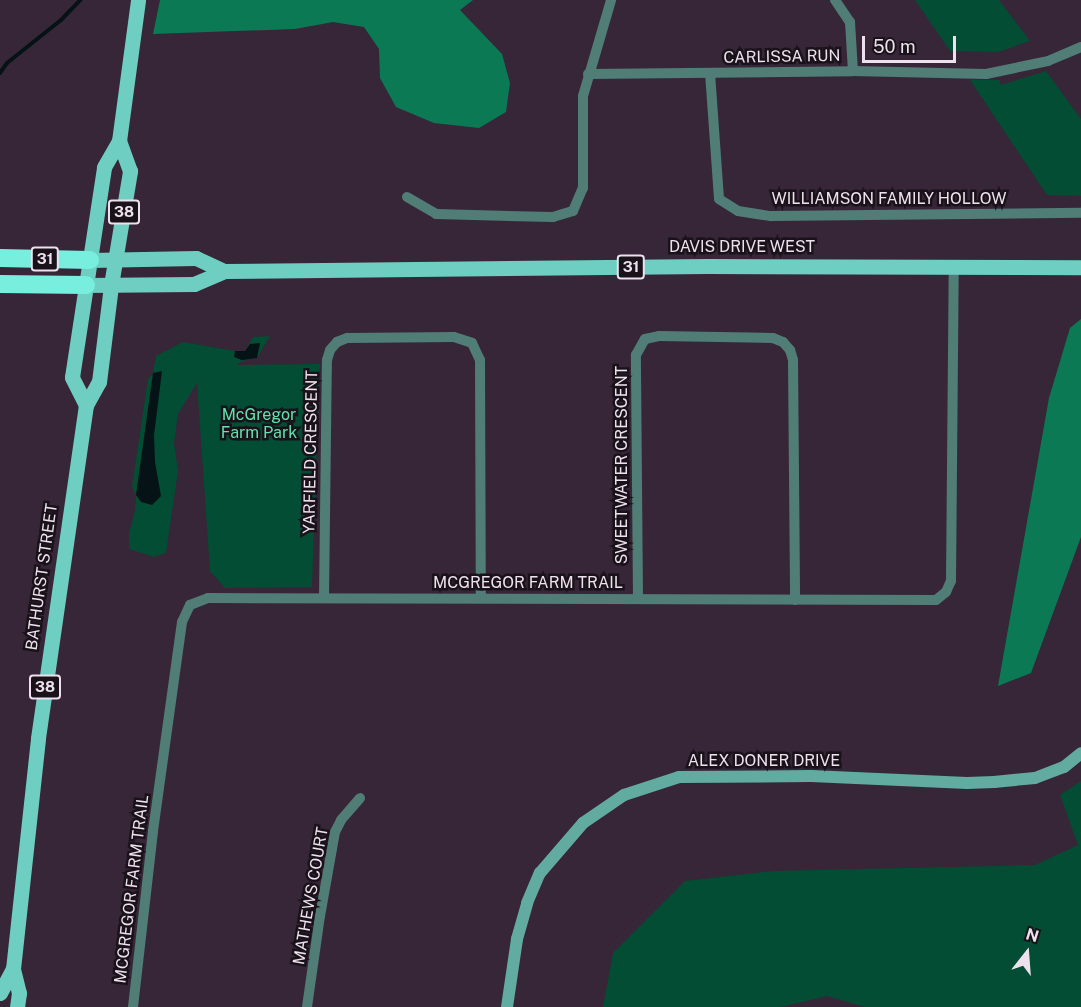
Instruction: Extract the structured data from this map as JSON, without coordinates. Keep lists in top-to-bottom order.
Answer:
{
  "streets": {
    "highway": ["DAVIS DRIVE WEST", "31"],
    "main road": ["38", "BATHURST STREET"],
    "street": [
      "CARLISSA RUN",
      "WILLIAMSON FAMILY HOLLOW",
      "YARFIELD CRESCENT",
      "SWEETWATER CRESCENT",
      "MCGREGOR FARM TRAIL",
      "ALEX DONER DRIVE",
      "MATHEWS COURT"
    ]
  },
  "crossings": [
    ["CARLISSA RUN", "WILLIAMSON FAMILY HOLLOW"],
    ["DAVIS DRIVE WEST", "BATHURST STREET"],
    ["DAVIS DRIVE WEST", "MCGREGOR FARM TRAIL"],
    ["YARFIELD CRESCENT", "MCGREGOR FARM TRAIL"],
    ["SWEETWATER CRESCENT", "MCGREGOR FARM TRAIL"]
  ],
  "parks": ["McGregor Farm Park"],
  "scale_bar": "50 m",
  "north": "top"
}
